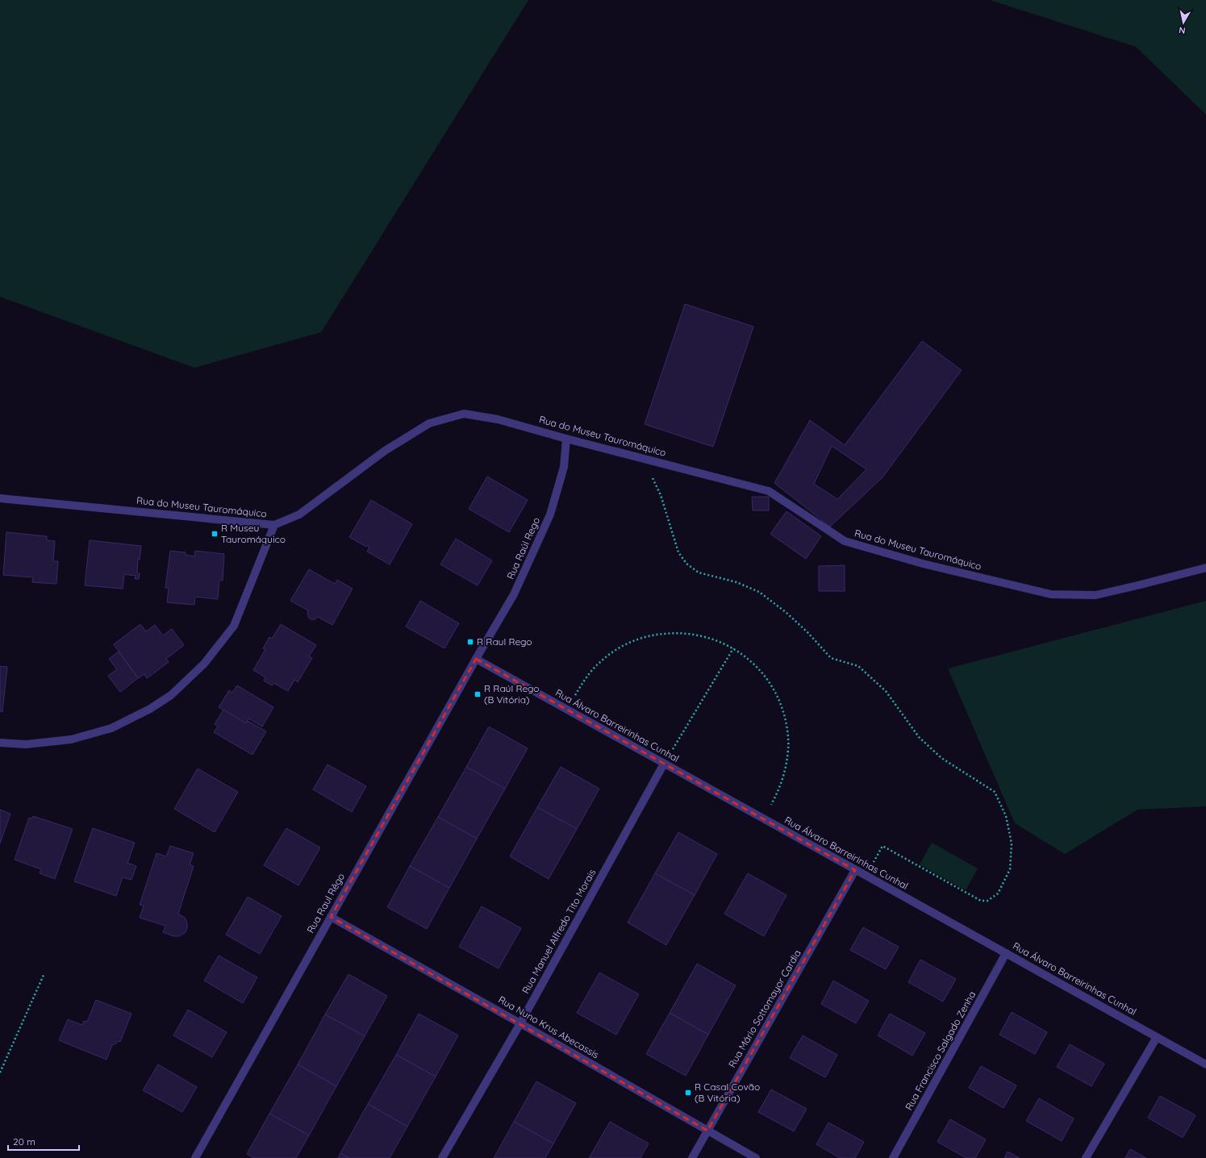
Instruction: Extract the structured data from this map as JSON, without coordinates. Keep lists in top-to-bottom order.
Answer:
{
  "streets": {
    "street": [
      "Rua do Museu Tauromáquico",
      "Rua Raúl Rego",
      "Rua Álvaro Barreirinhas Cunhal",
      "Rua Raul Rêgo",
      "Rua Manuel Alfredo Tito Morais",
      "Rua Mário Sottomayor Cardia",
      "Rua Nuno Krus Abecassis",
      "Rua Francisco Salgado Zenha"
    ]
  },
  "crossings": [
    ["Rua do Museu Tauromáquico", "Rua Raúl Rego"],
    ["Rua Raúl Rego", "Rua Álvaro Barreirinhas Cunhal"],
    ["Rua Raúl Rego", "Rua Raul Rêgo"],
    ["Rua Álvaro Barreirinhas Cunhal", "Rua Raul Rêgo"],
    ["Rua Álvaro Barreirinhas Cunhal", "Rua Manuel Alfredo Tito Morais"],
    ["Rua Álvaro Barreirinhas Cunhal", "Rua Mário Sottomayor Cardia"],
    ["Rua Álvaro Barreirinhas Cunhal", "Rua Francisco Salgado Zenha"],
    ["Rua Raul Rêgo", "Rua Nuno Krus Abecassis"],
    ["Rua Manuel Alfredo Tito Morais", "Rua Nuno Krus Abecassis"],
    ["Rua Mário Sottomayor Cardia", "Rua Nuno Krus Abecassis"]
  ],
  "places": {
    "transit": [
      "R Museu Tauromáquico",
      "R Raul Rego",
      "R Raúl Rego (B Vitória)",
      "R Casal Covão (B Vitória)"
    ]
  },
  "scale_bar": "20 m",
  "north": "bottom"
}
